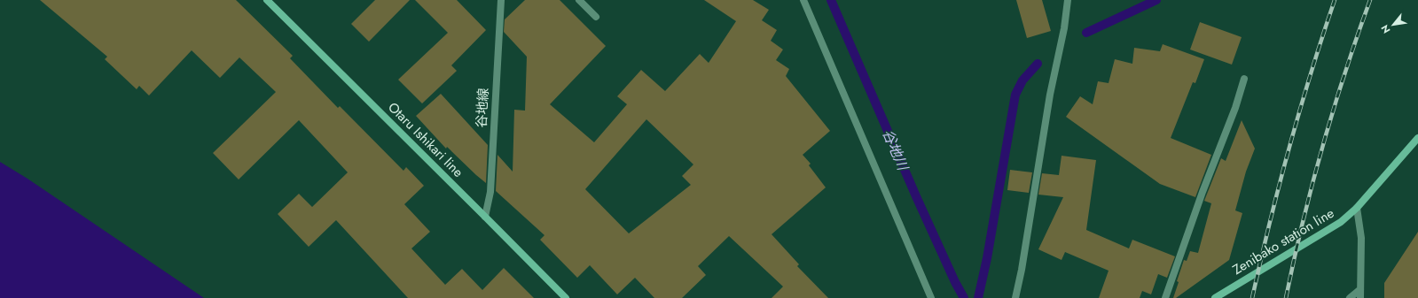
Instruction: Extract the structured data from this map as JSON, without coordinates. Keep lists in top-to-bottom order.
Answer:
{
  "streets": {
    "main road": ["Otaru Ishikari line", "Zenibako station line"],
    "street": ["谷地線"]
  },
  "crossings": [
    ["谷地線", "Otaru Ishikari line"]
  ],
  "water": ["谷地川"],
  "north": "bottom left"
}
